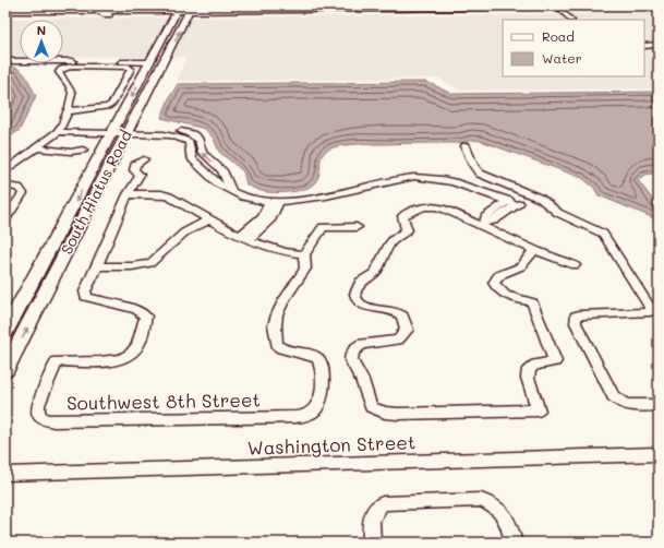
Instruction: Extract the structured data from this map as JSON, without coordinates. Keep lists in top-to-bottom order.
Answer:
{
  "streets": {
    "main road": ["South Hiatus Road"],
    "street": ["Southwest 8th Street", "Washington Street"]
  },
  "legend": ["Road", "Water"],
  "north": "top"
}
